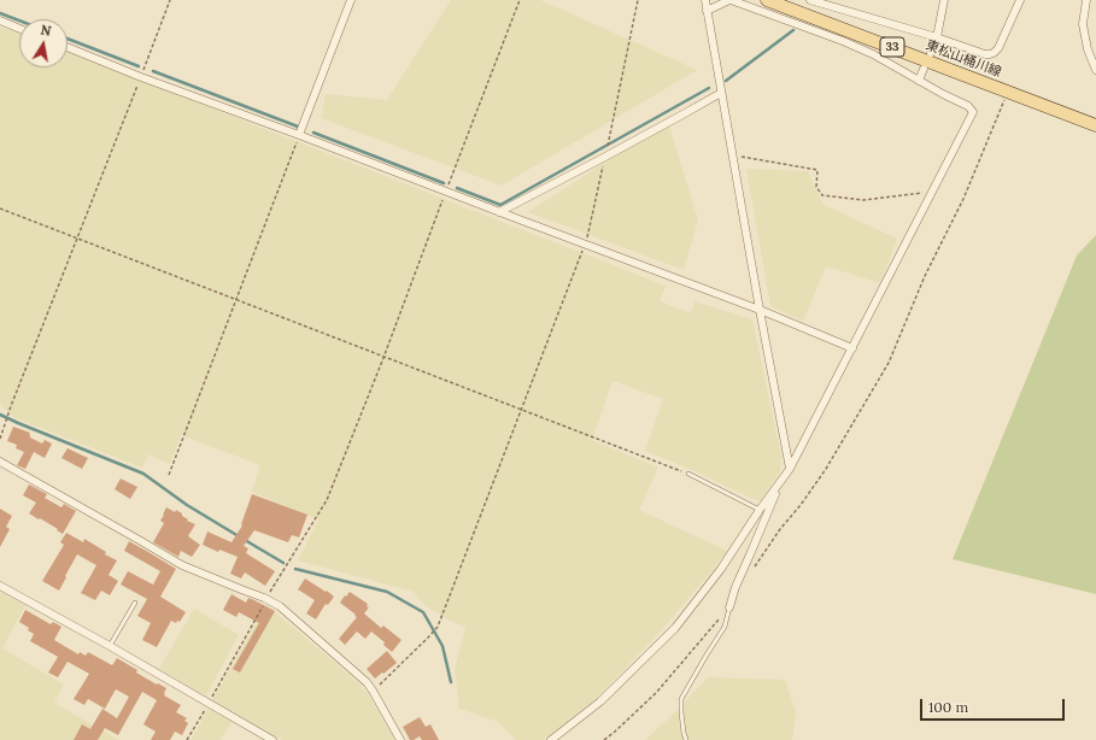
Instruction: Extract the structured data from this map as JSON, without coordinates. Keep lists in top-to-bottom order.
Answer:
{
  "streets": {
    "main road": ["33", "東松山桶川線"]
  },
  "scale_bar": "100 m",
  "north": "top"
}
